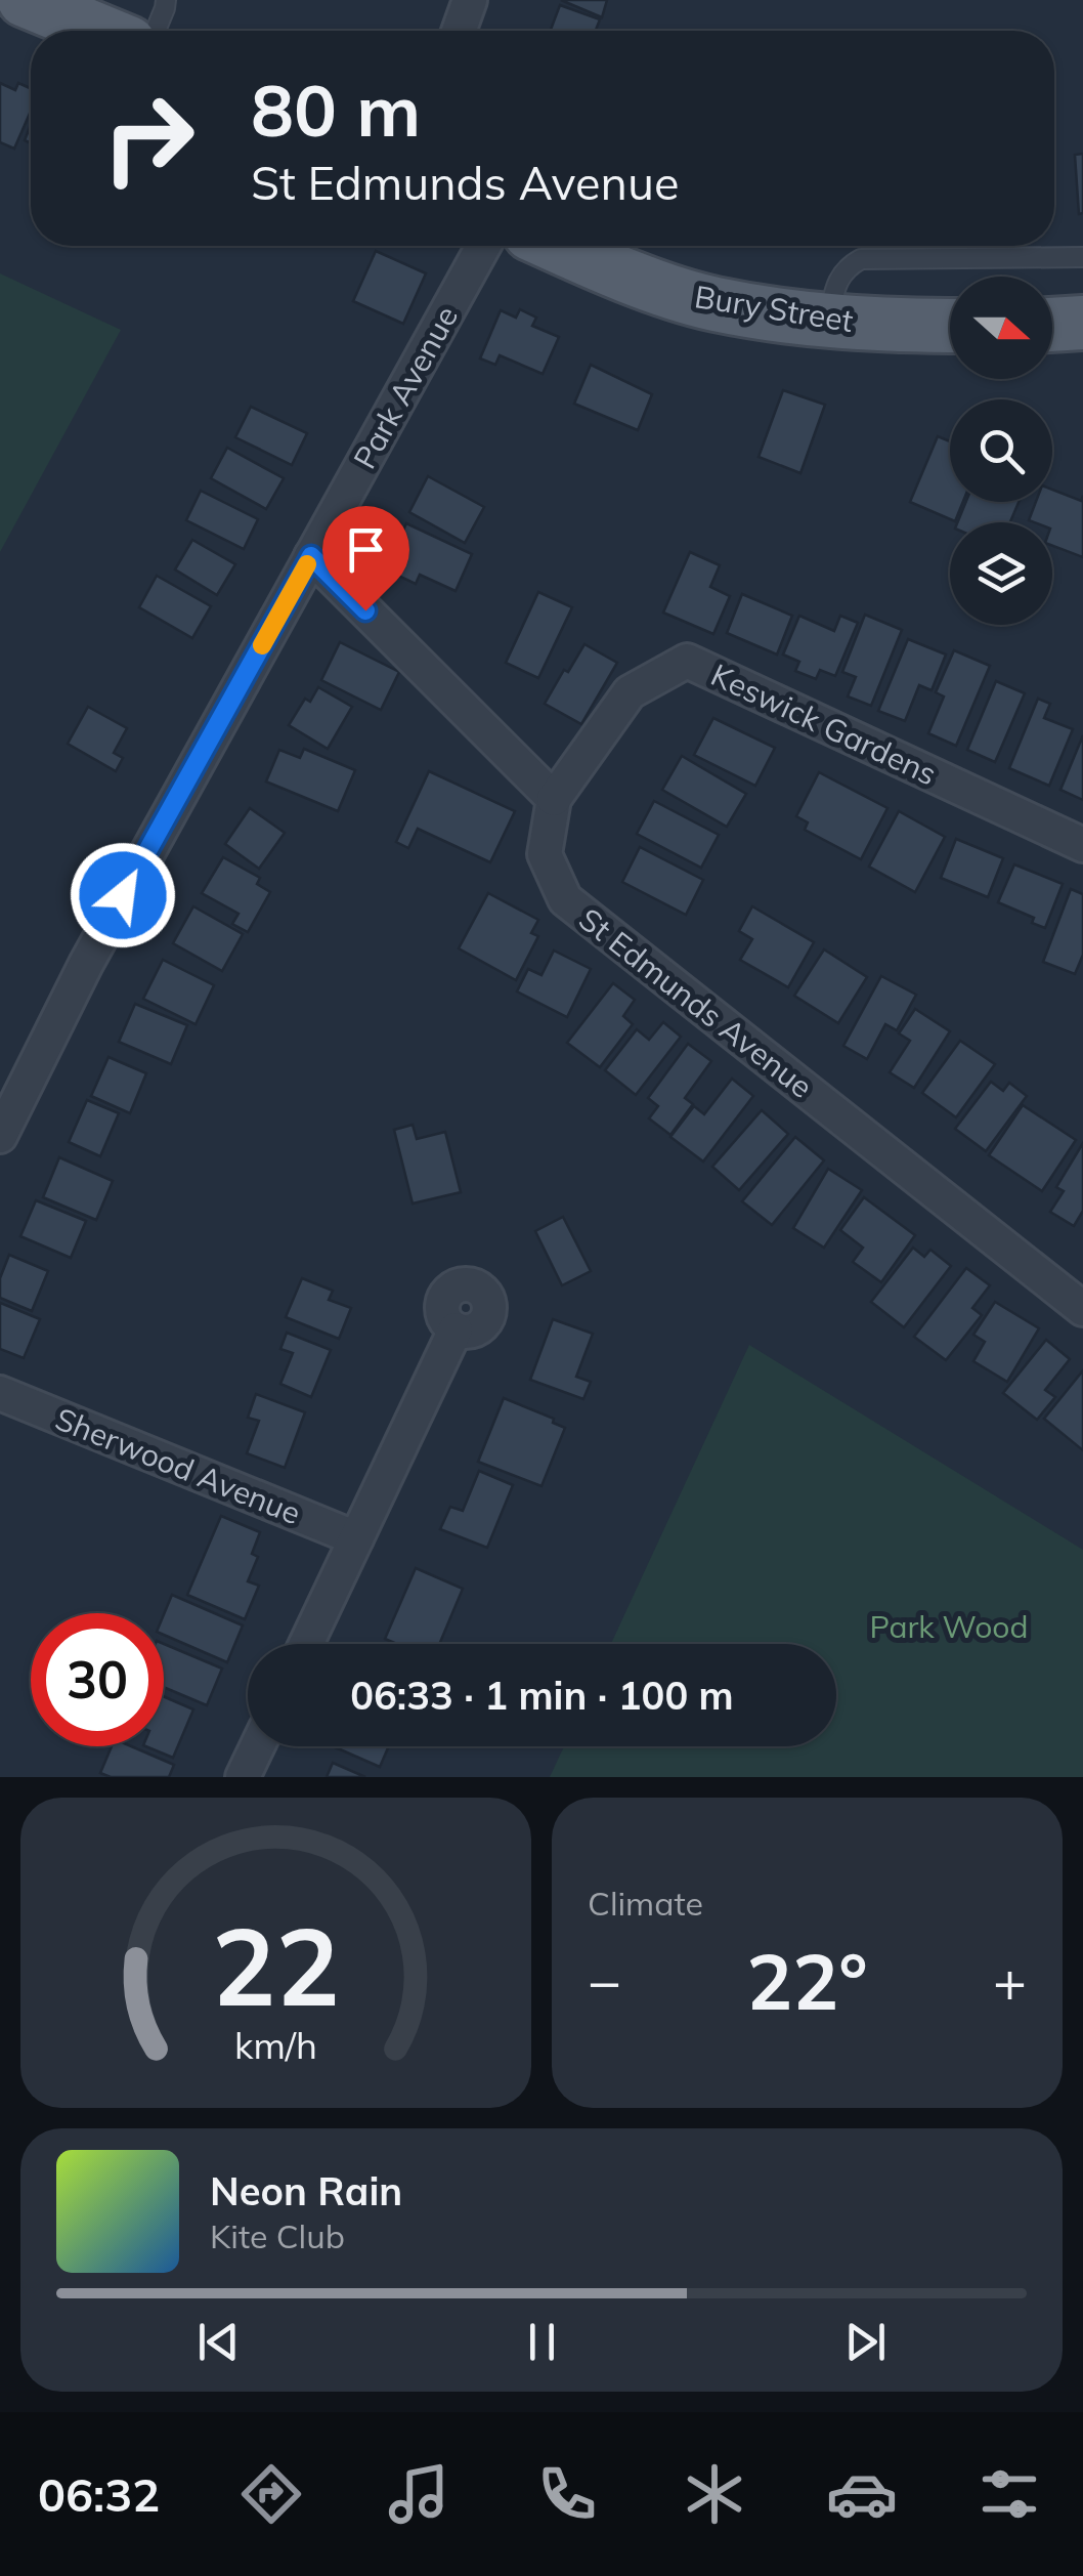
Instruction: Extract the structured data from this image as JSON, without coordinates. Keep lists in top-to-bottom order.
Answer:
{
  "streets": {
    "main road": ["Bury Street"],
    "street": [
      "Park Avenue",
      "Keswick Gardens",
      "St Edmunds Avenue",
      "Sherwood Avenue"
    ]
  },
  "crossings": [
    ["Keswick Gardens", "St Edmunds Avenue"]
  ],
  "parks": ["Park Wood"],
  "north": "right",
  "page": {
    "turn": ["80 m", "St Edmunds Avenue"],
    "limit": "30",
    "trip": "06:33 · 1 min · 100 m",
    "tile": "Climate",
    "heat": ["−", "22°", "+"],
    "song": ["Neon Rain", "Kite Club"],
    "tabs": "06:32",
    "gauge": ["22", "km/h"]
  }
}
